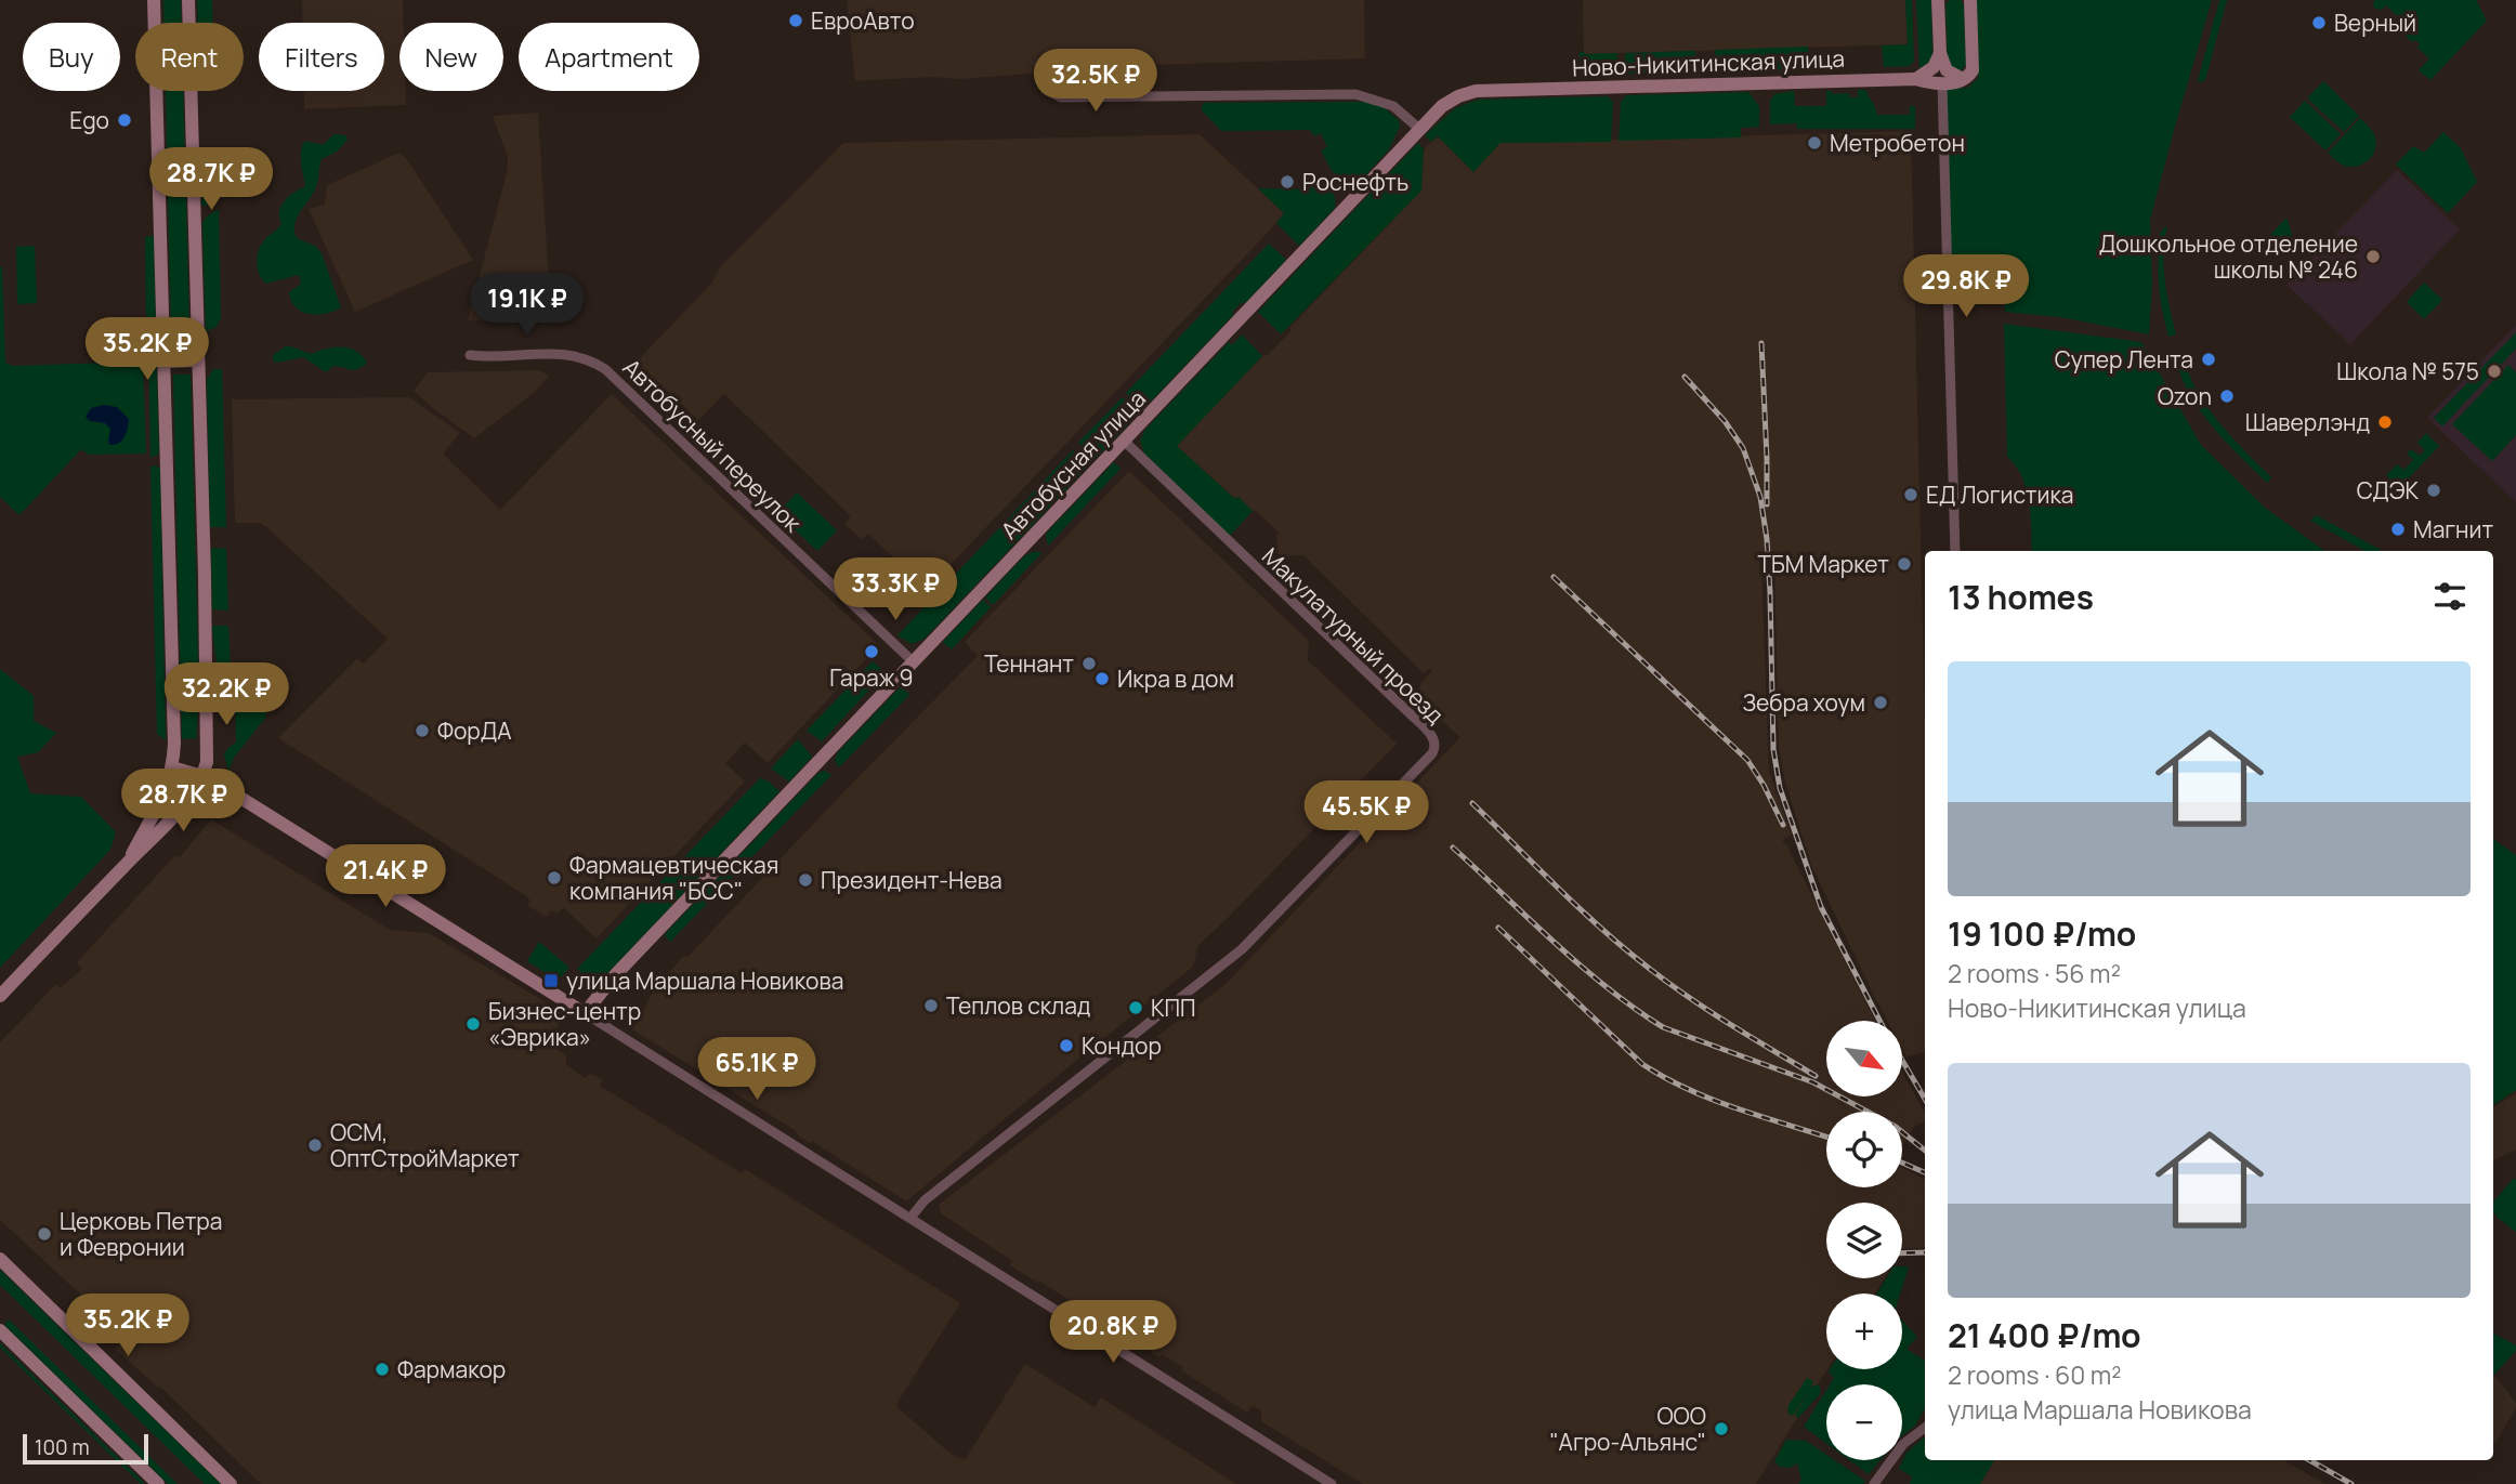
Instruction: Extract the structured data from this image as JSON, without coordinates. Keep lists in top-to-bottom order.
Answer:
{
  "streets": {
    "street": [
      "Ново-Никитинская улица",
      "Автобусный переулок",
      "Автобусная улица",
      "Макулатурный проезд"
    ]
  },
  "crossings": [
    ["Ново-Никитинская улица", "Автобусная улица"],
    ["Автобусный переулок", "Автобусная улица"],
    ["Автобусная улица", "Макулатурный проезд"]
  ],
  "places": {
    "other": [
      "ЕвроАвто",
      "Верный",
      "Ego",
      "Метробетон",
      "Роснефть",
      "Дошкольное отделение школы № 246",
      "Супер Лента",
      "Школа № 575",
      "Ozon",
      "Шаверлэнд",
      "СДЭК",
      "ЕД Логистика",
      "Магнит",
      "ТБМ Маркет",
      "Гараж 9",
      "Теннант",
      "Икра в дом",
      "Зебра хоум",
      "ФорДА",
      "Фармацевтическая компания \"БСС\"",
      "Президент-Нева",
      "Теплов склад",
      "КПП",
      "Бизнес-центр «Эврика»",
      "Кондор",
      "ОСМ, ОптСтройМаркет",
      "Церковь Петра и Февронии",
      "Фармакор",
      "ООО \"Агро-Альянс\""
    ],
    "transit": ["улица Маршала Новикова"]
  },
  "scale_bar": "100 m",
  "north": "bottom right",
  "page": {
    "chip": [
      "Buy",
      "Rent",
      "Filters",
      "New",
      "Apartment"
    ],
    "price": [
      "32.5K ₽",
      "28.7K ₽",
      "29.8K ₽",
      "19.1K ₽",
      "35.2K ₽",
      "33.3K ₽",
      "32.2K ₽",
      "28.7K ₽",
      "45.5K ₽",
      "21.4K ₽",
      "65.1K ₽",
      "35.2K ₽",
      "20.8K ₽"
    ],
    "heading": "13 homes",
    "list": [
      {
        "name": "19 100 ₽/mo",
        "note": "2 rooms · 56 m² · Ново-Никитинская улица"
      },
      {
        "name": "21 400 ₽/mo",
        "note": "2 rooms · 60 m² · улица Маршала Новикова"
      }
    ],
    "map_buttons": ["+", "−"],
    "scale": "100 m"
  }
}
